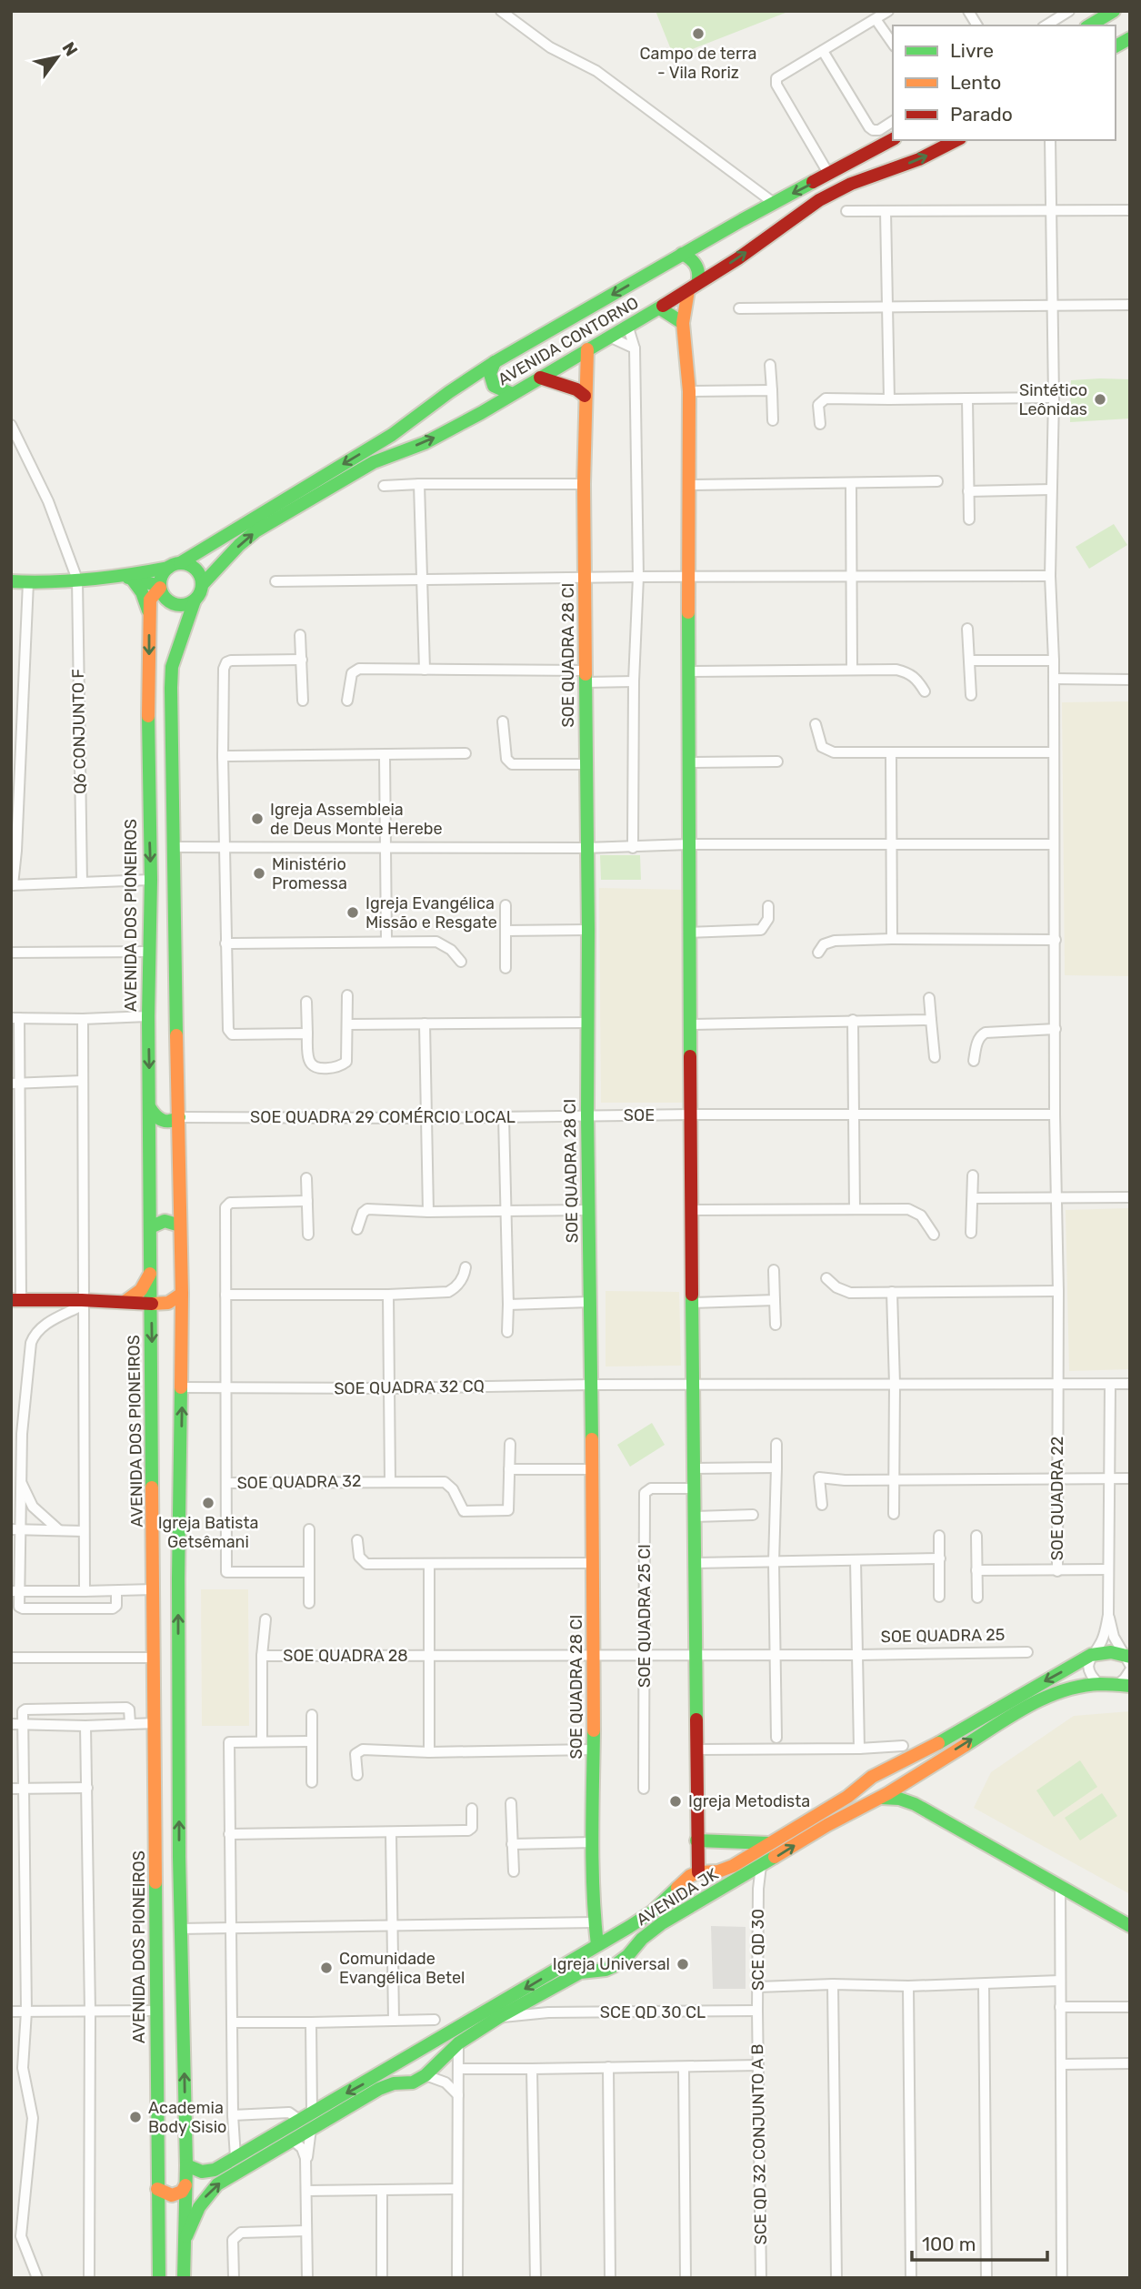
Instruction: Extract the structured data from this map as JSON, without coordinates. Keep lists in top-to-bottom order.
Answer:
{
  "streets": {
    "main road": [
      "AVENIDA CONTORNO",
      "SOE QUADRA 28 CI",
      "AVENIDA DOS PIONEIROS",
      "AVENIDA JK"
    ],
    "street": [
      "Q6 CONJUNTO F",
      "SOE",
      "SOE QUADRA 29 COMÉRCIO LOCAL",
      "SOE QUADRA 32 CQ",
      "SOE QUADRA 32",
      "SOE QUADRA 22",
      "SOE QUADRA 25 CI",
      "SOE QUADRA 25",
      "SOE QUADRA 28",
      "SCE QD 30",
      "SCE QD 30 CL",
      "SCE QD 32 CONJUNTO A B"
    ]
  },
  "crossings": [
    ["AVENIDA CONTORNO", "SOE QUADRA 28 CI"],
    ["AVENIDA CONTORNO", "AVENIDA DOS PIONEIROS"],
    ["SOE QUADRA 28 CI", "SOE"],
    ["SOE QUADRA 28 CI", "SOE QUADRA 29 COMÉRCIO LOCAL"],
    ["SOE QUADRA 28 CI", "SOE QUADRA 32 CQ"],
    ["SOE QUADRA 28 CI", "SOE QUADRA 28"],
    ["SOE QUADRA 28 CI", "AVENIDA JK"],
    ["SOE", "SOE QUADRA 29 COMÉRCIO LOCAL"],
    ["SOE", "SOE QUADRA 22"],
    ["SOE QUADRA 25 CI", "SOE QUADRA 25"],
    ["SOE QUADRA 25 CI", "SOE QUADRA 28"],
    ["SOE QUADRA 25", "SOE QUADRA 28"],
    ["AVENIDA JK", "SCE QD 30"],
    ["AVENIDA JK", "SCE QD 30 CL"],
    ["SCE QD 30", "SCE QD 30 CL"],
    ["SCE QD 30", "SCE QD 32 CONJUNTO A B"],
    ["SCE QD 30 CL", "SCE QD 32 CONJUNTO A B"]
  ],
  "places": [
    "Campo de terra - Vila Roriz",
    "Sintético Leônidas",
    "Igreja Assembleia de Deus Monte Herebe",
    "Ministério Promessa",
    "Igreja Evangélica Missão e Resgate",
    "Igreja Batista Getsêmani",
    "Igreja Metodista",
    "Igreja Universal",
    "Comunidade Evangélica Betel",
    "Academia Body Sisio"
  ],
  "legend": ["Livre", "Lento", "Parado"],
  "scale_bar": "100 m",
  "north": "top right"
}
